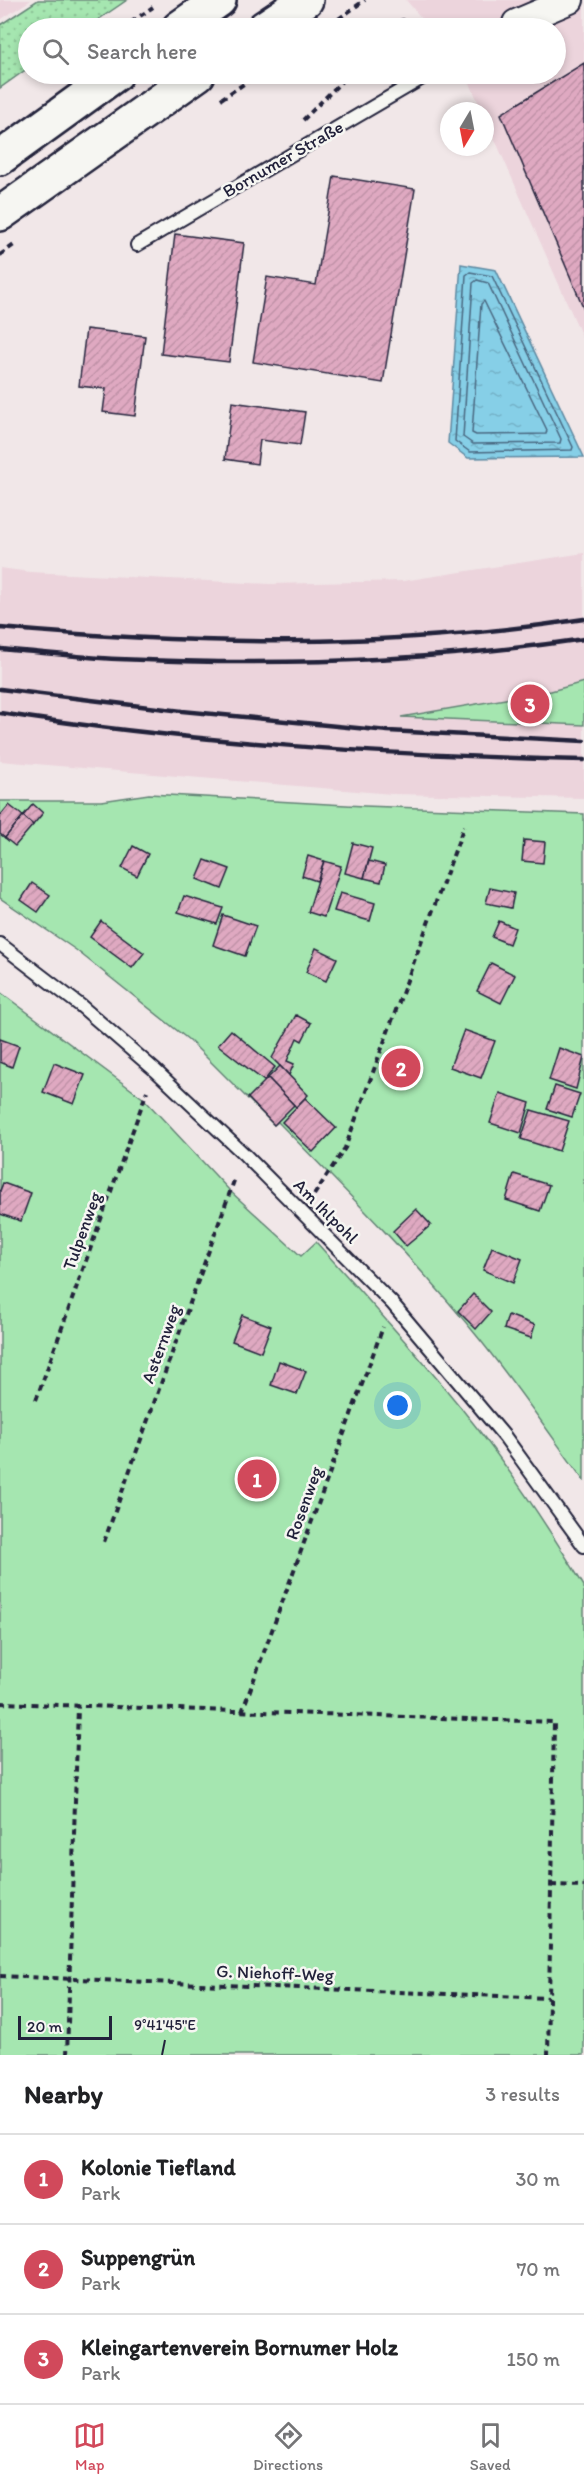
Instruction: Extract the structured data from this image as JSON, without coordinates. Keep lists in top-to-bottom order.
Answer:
{
  "streets": {
    "lane": ["Bornumer Straße", "Am Ihlpohl"],
    "path": [
      "Tulpenweg",
      "Asternweg",
      "Rosenweg",
      "G. Niehoff-Weg"
    ]
  },
  "crossings": [
    ["Am Ihlpohl", "Tulpenweg"],
    ["Am Ihlpohl", "Asternweg"],
    ["Am Ihlpohl", "Rosenweg"]
  ],
  "scale_bar": "20 m",
  "north": "bottom",
  "page": {
    "search": "Search here",
    "pins": ["3", "2", "1"],
    "scale": "20 m",
    "heading": ["Nearby", "3 results"],
    "list": [
      {
        "mark": "1",
        "name": "Kolonie Tiefland",
        "note": "Park",
        "value": "30 m"
      },
      {
        "mark": "2",
        "name": "Suppengrün",
        "note": "Park",
        "value": "70 m"
      },
      {
        "mark": "3",
        "name": "Kleingartenverein Bornumer Holz",
        "note": "Park",
        "value": "150 m"
      }
    ],
    "nav": ["Map", "Directions", "Saved"]
  },
  "coordinates": ["9°41'45\"E"]
}
